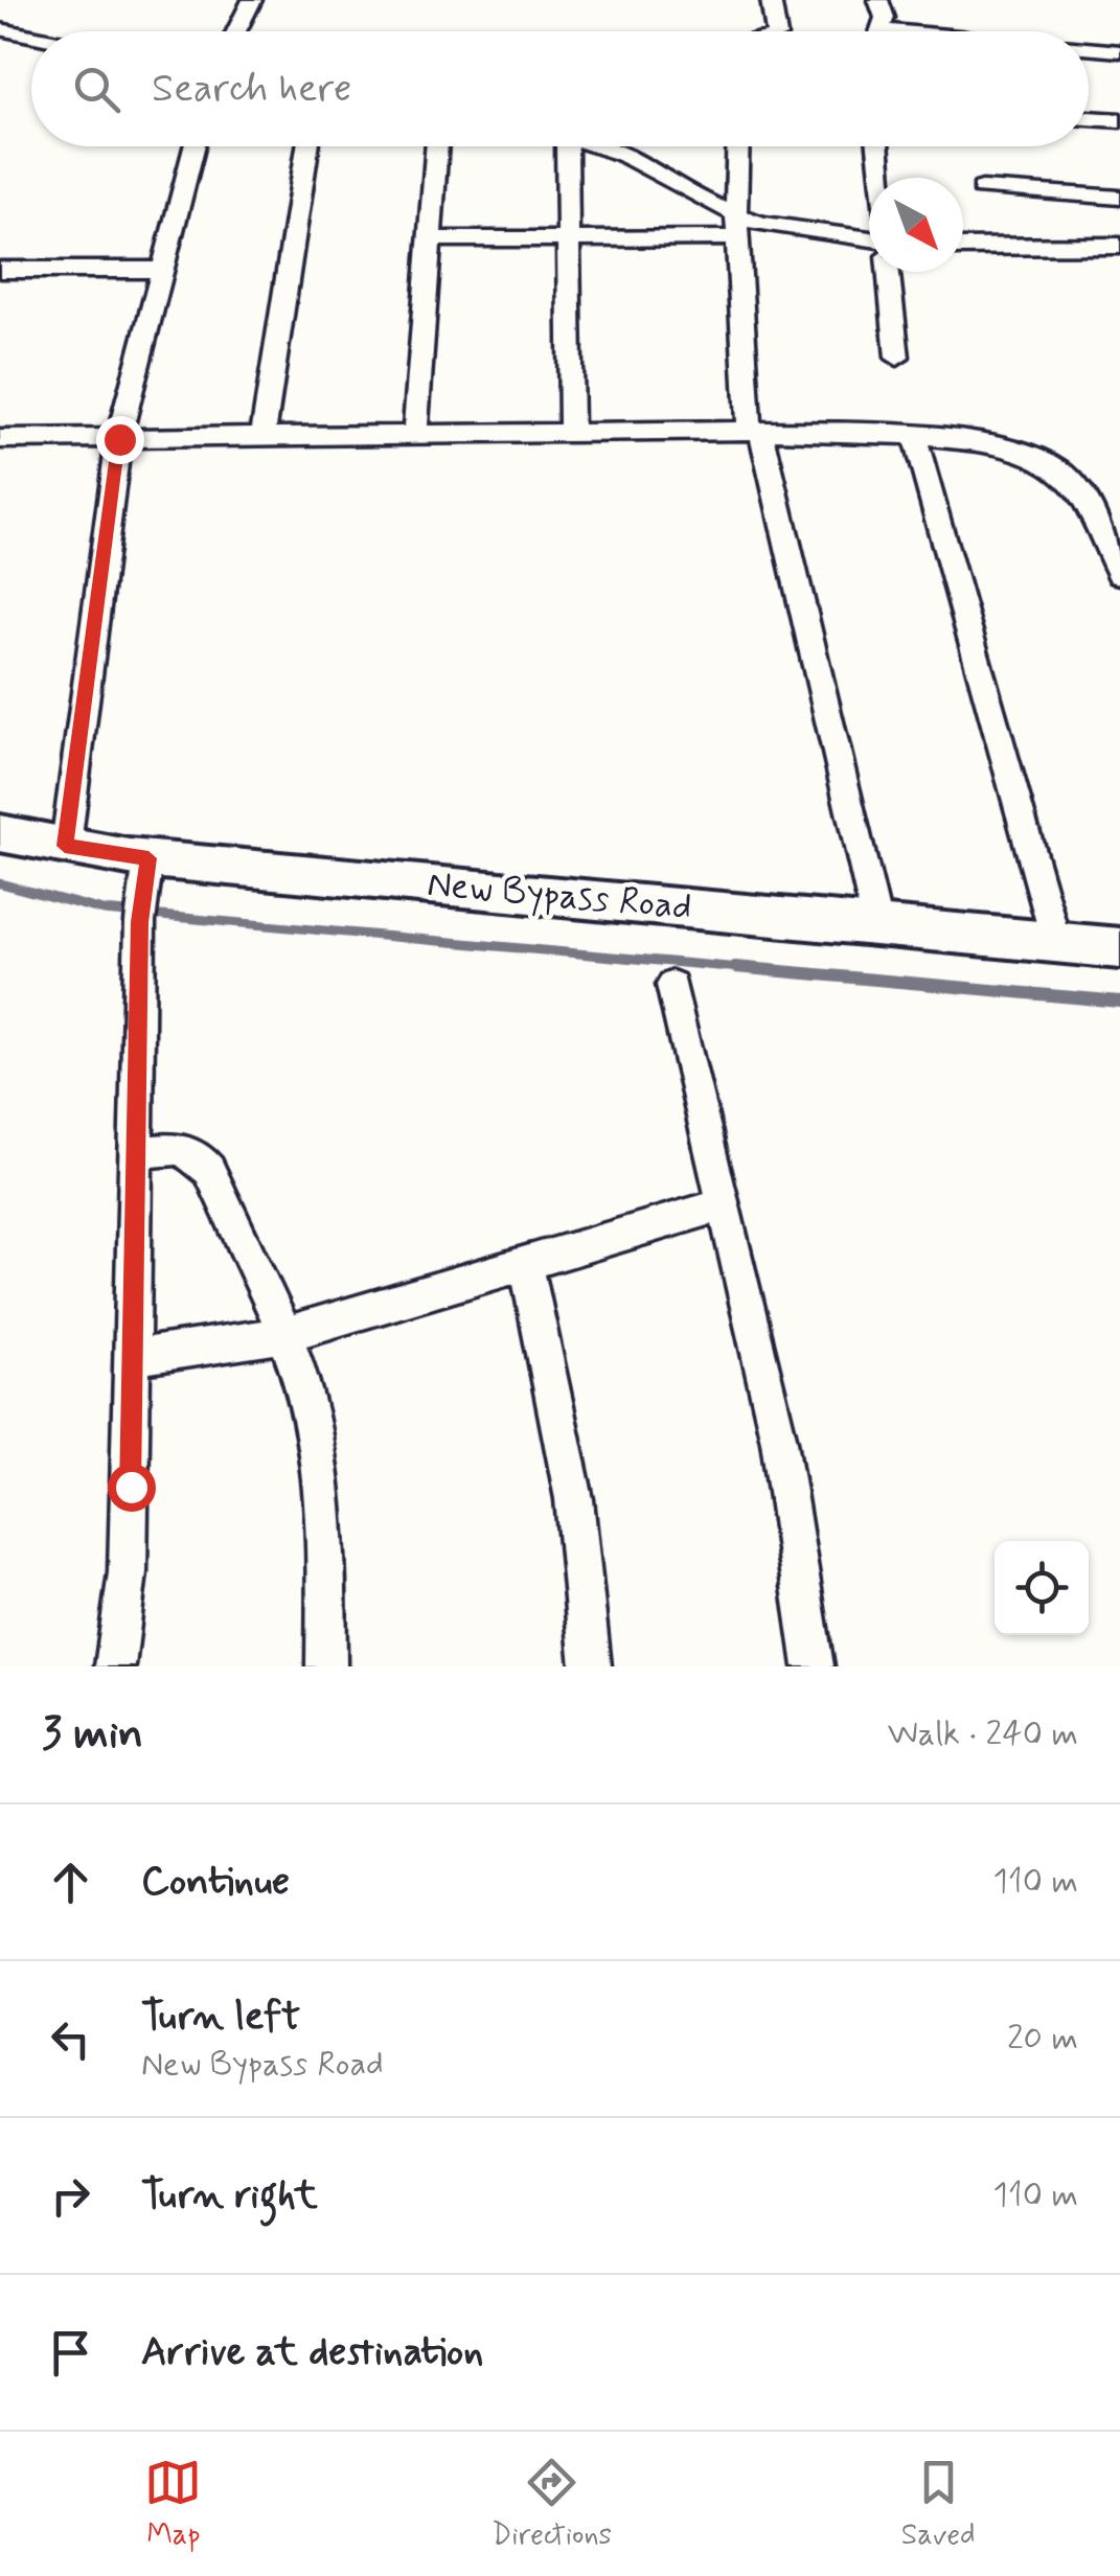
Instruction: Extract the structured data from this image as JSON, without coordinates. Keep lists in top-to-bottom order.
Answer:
{
  "streets": {
    "main road": ["New Bypass Road"]
  },
  "north": "bottom right",
  "page": {
    "search": "Search here",
    "heading": ["3 min", "Walk · 240 m"],
    "list": [
      ["Continue", "110 m"],
      ["Turn left", "New Bypass Road", "20 m"],
      ["Turn right", "110 m"],
      "Arrive at destination"
    ],
    "nav": ["Map", "Directions", "Saved"]
  }
}
